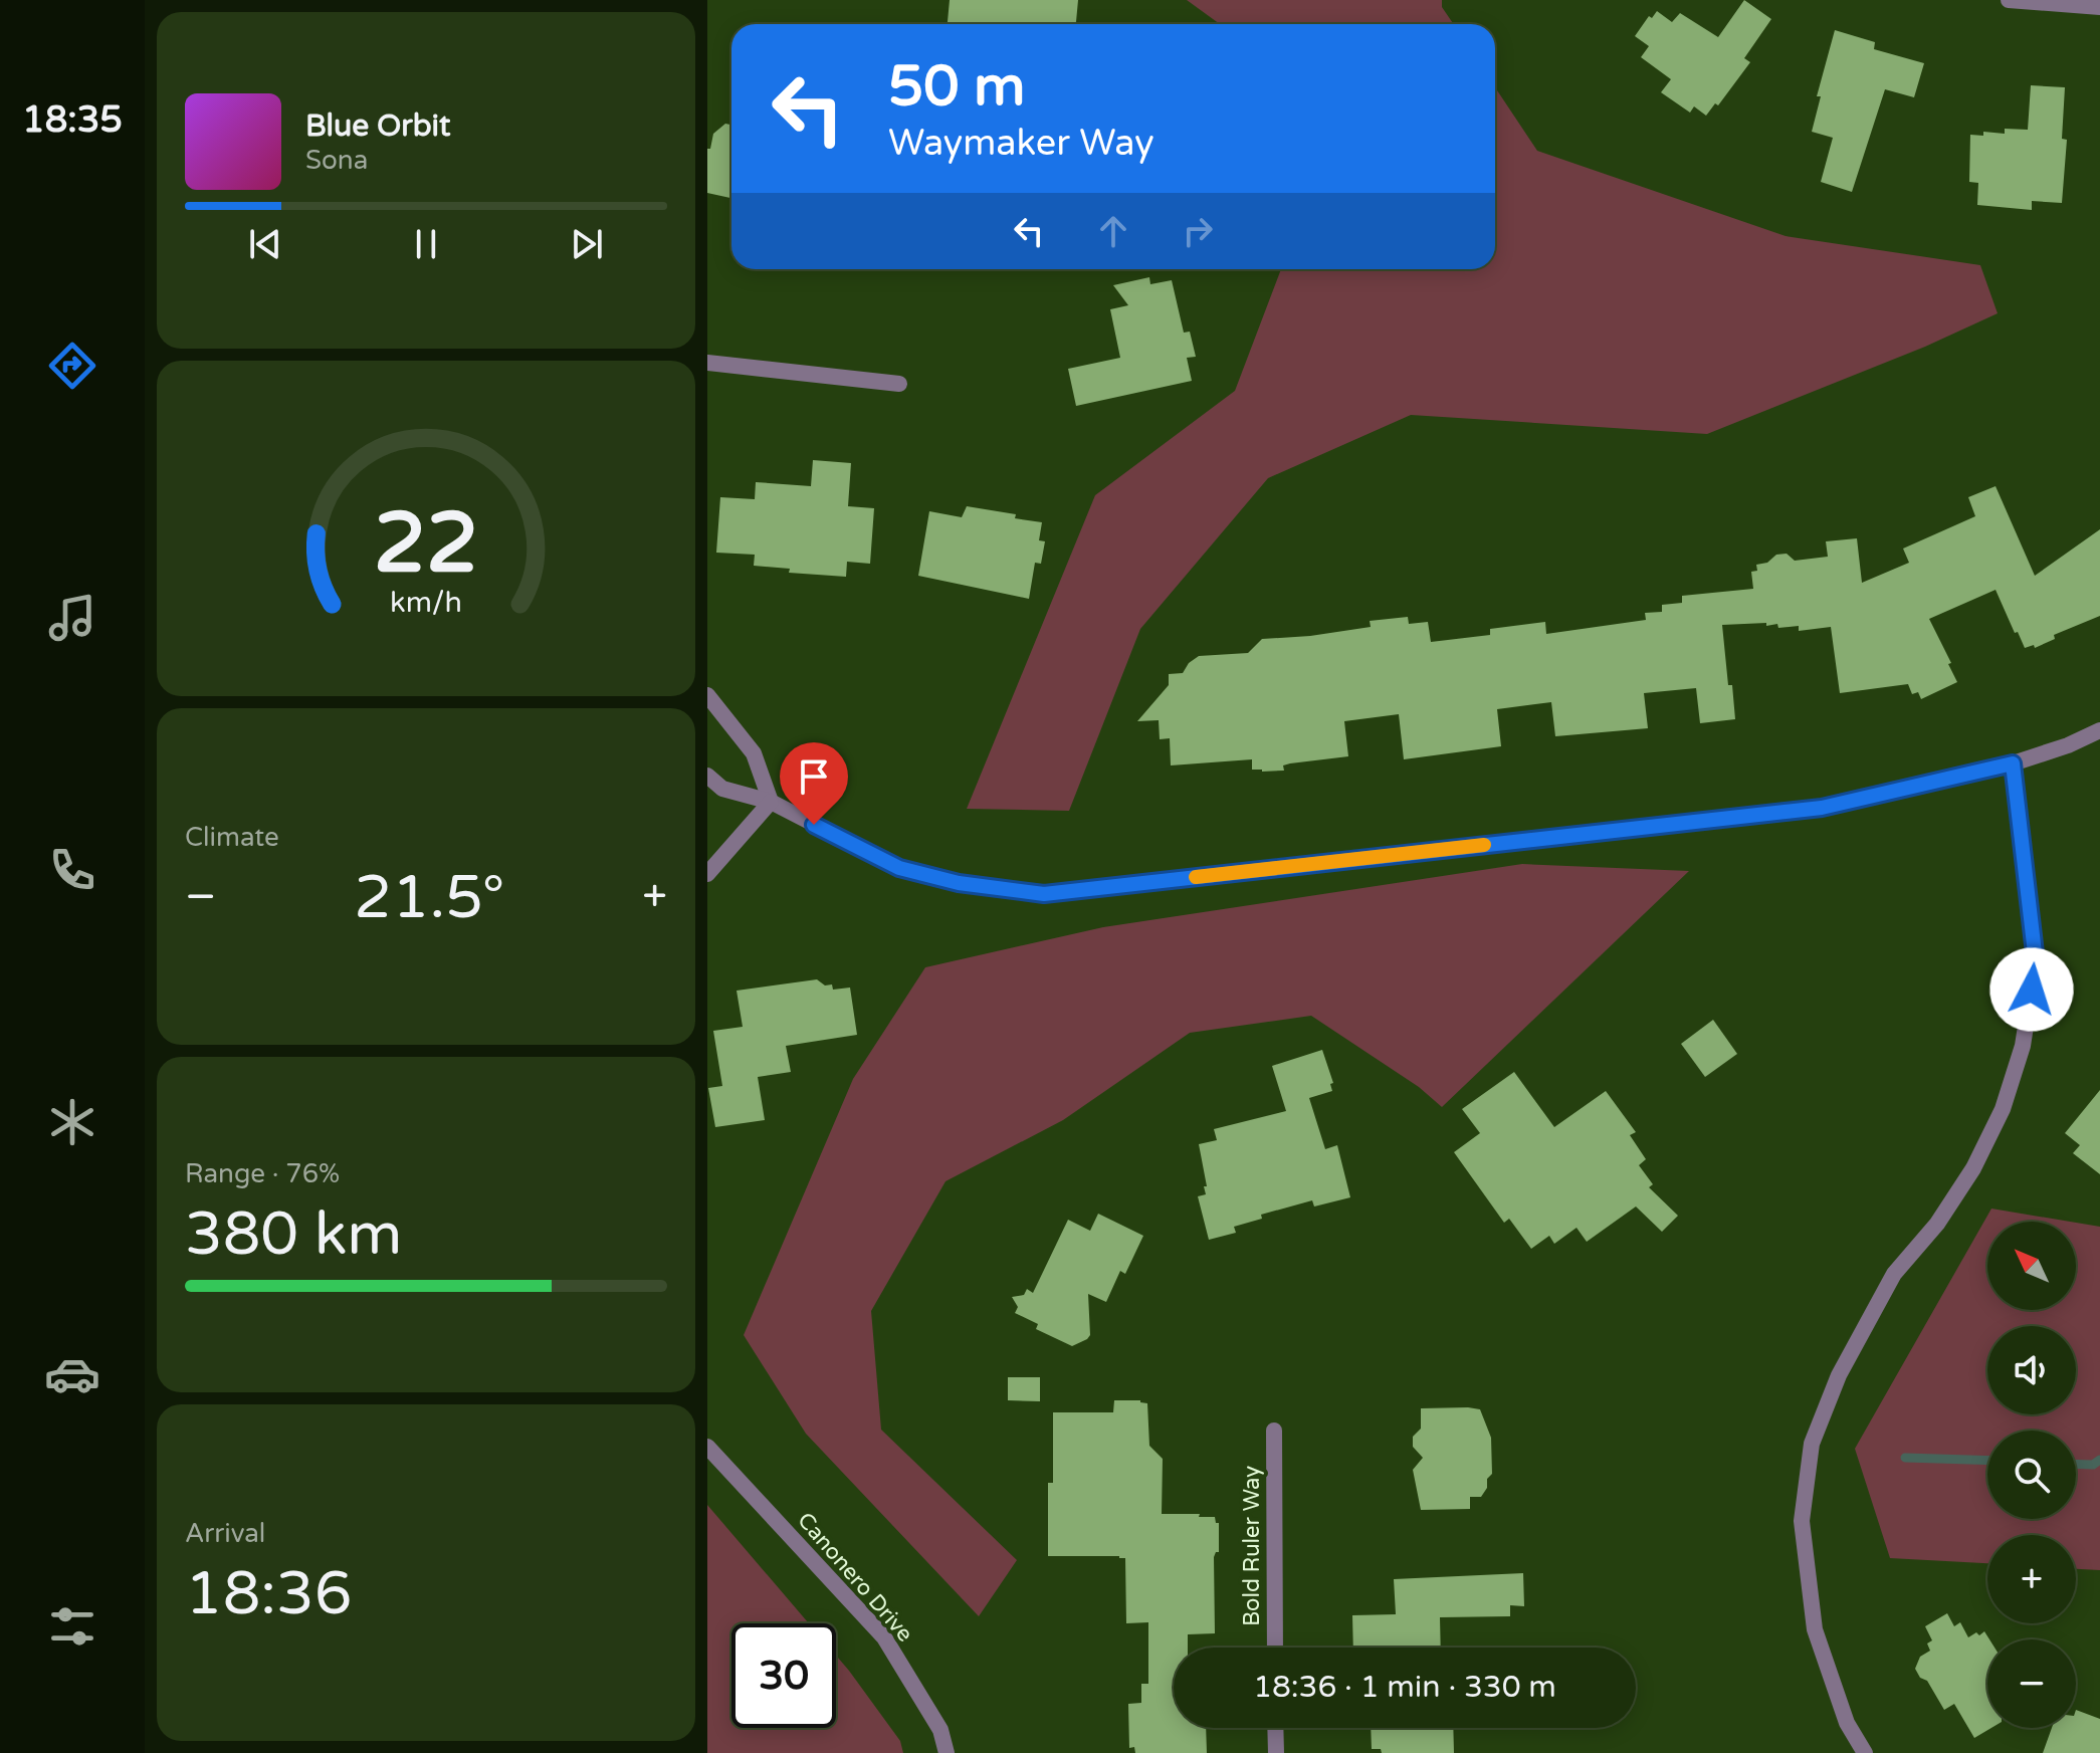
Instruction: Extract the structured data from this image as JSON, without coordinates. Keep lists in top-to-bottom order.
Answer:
{
  "streets": {
    "street": ["Bold Ruler Way", "Canonero Drive"]
  },
  "north": "top left",
  "page": {
    "tabs": "18:35",
    "turn": ["50 m", "Waymaker Way"],
    "song": ["Blue Orbit", "Sona"],
    "tile": [
      "Climate",
      ["Range · 76%", "380 km"],
      ["Arrival", "18:36"]
    ],
    "heat": ["−", "21.5°", "+"],
    "map_buttons": ["+", "−"],
    "limit": "30",
    "trip": "18:36 · 1 min · 330 m",
    "gauge": ["22", "km/h"]
  }
}
